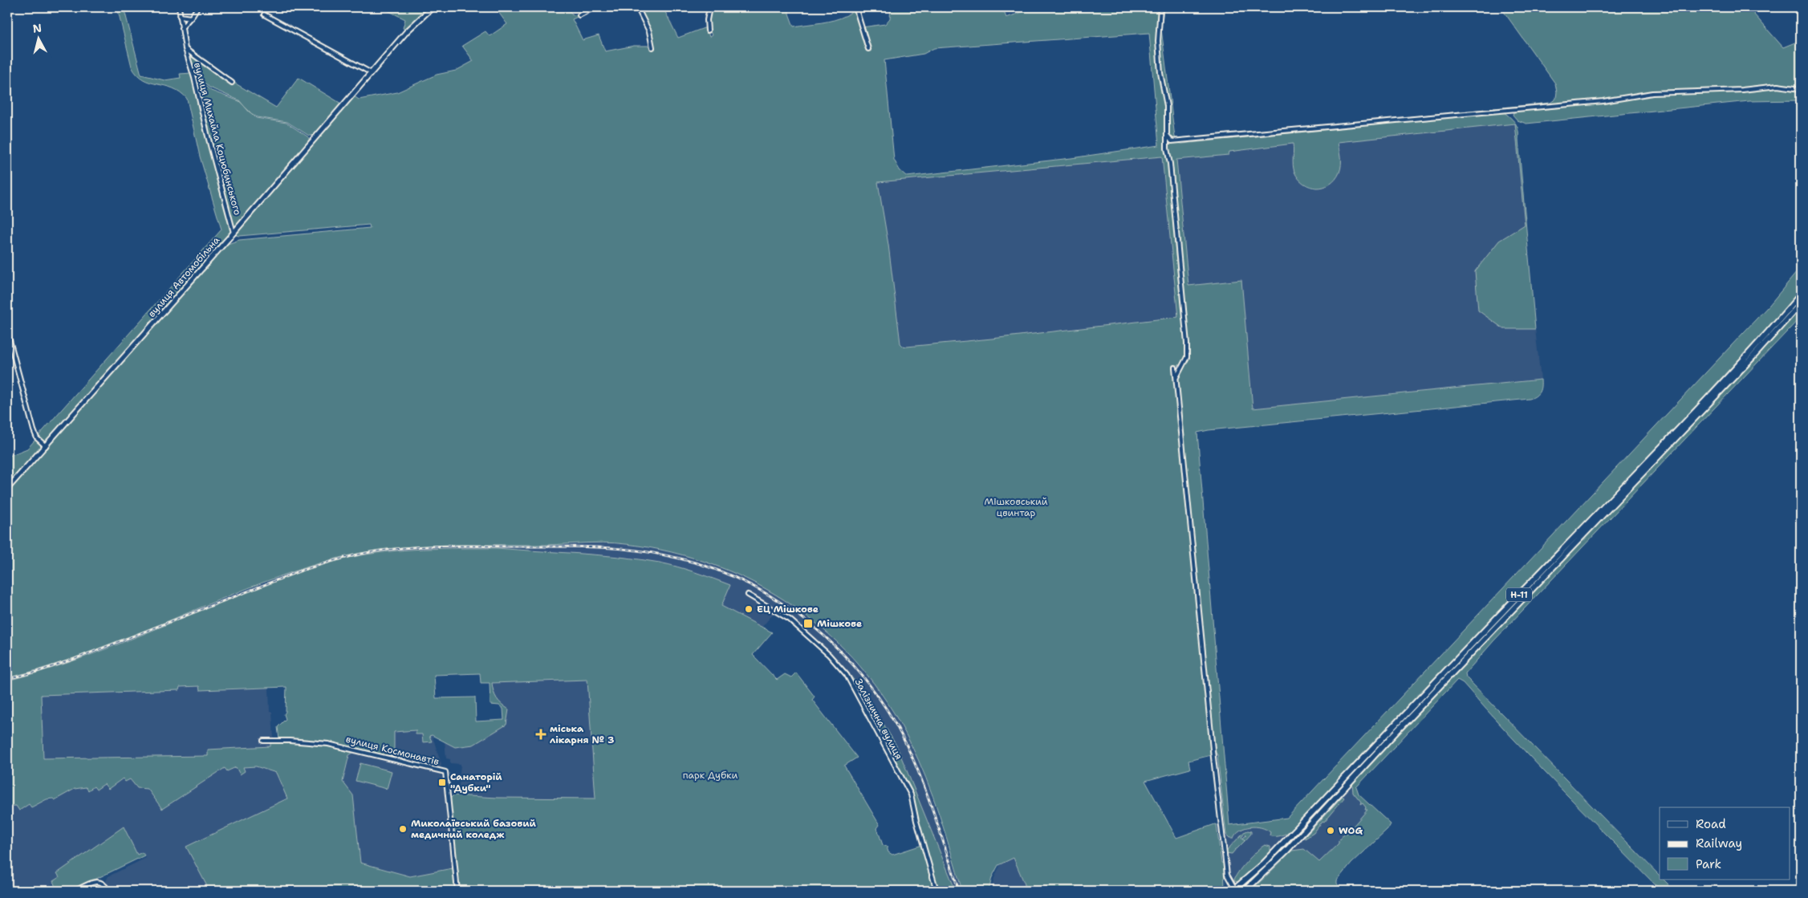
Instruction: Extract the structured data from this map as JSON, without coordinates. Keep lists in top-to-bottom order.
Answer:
{
  "streets": {
    "main road": ["Н-11"],
    "street": [
      "вулиця Михайла Коцюбинського",
      "вулиця Автомобільна",
      "Залізнична вулиця",
      "вулиця Космонавтів"
    ]
  },
  "crossings": [
    ["вулиця Михайла Коцюбинського", "вулиця Автомобільна"]
  ],
  "parks": ["Мішковський цвинтар", "парк Дубки"],
  "places": {
    "other": ["ЕЦ Мішкове", "Миколаївський базовий медичний коледж", "WOG"],
    "transit": ["Мішкове", "Санаторій \"Дубки\""],
    "health": ["міська лікарня № 3"]
  },
  "legend": ["Road", "Railway", "Park"],
  "north": "top"
}
